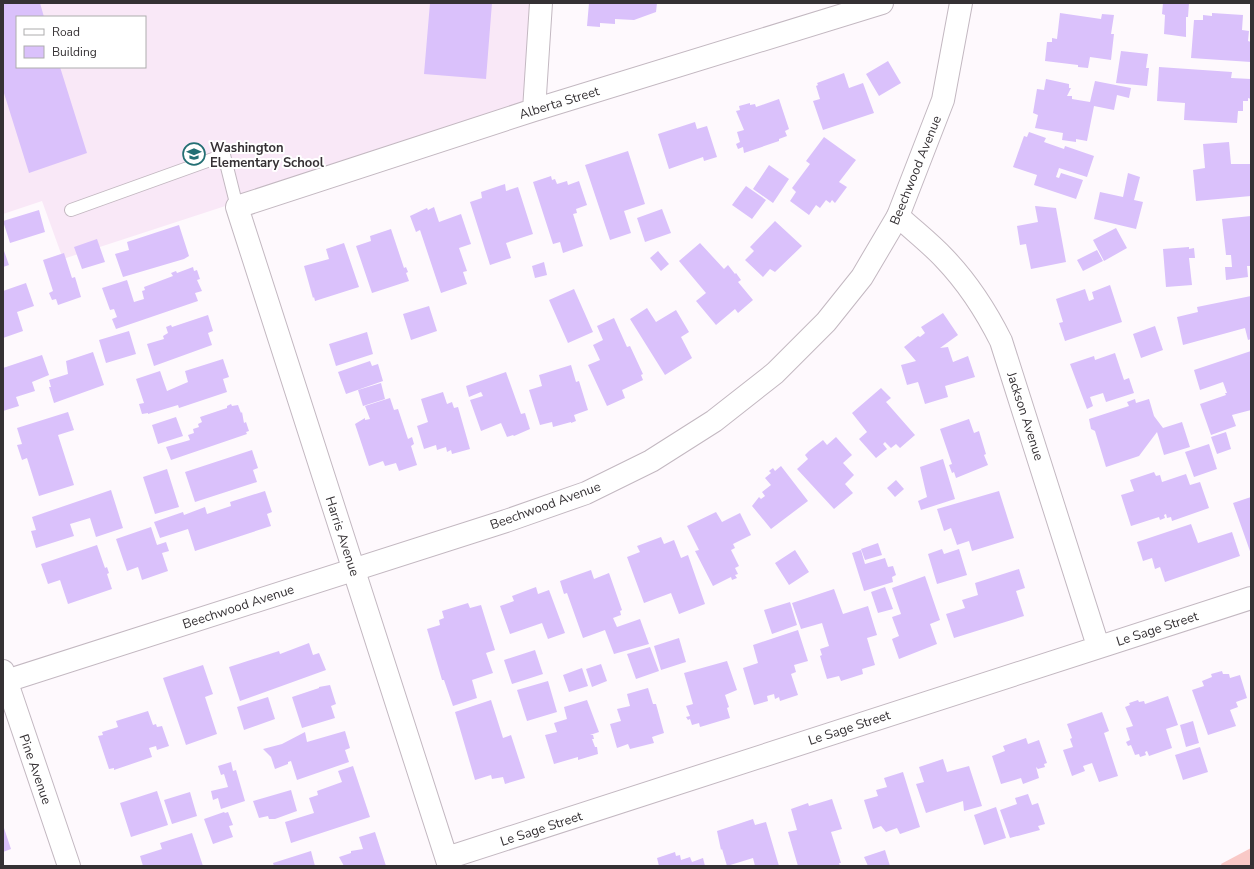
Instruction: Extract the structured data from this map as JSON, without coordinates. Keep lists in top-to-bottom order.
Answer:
{
  "streets": {
    "street": [
      "Alberta Street",
      "Beechwood Avenue",
      "Jackson Avenue",
      "Harris Avenue",
      "Le Sage Street",
      "Pine Avenue"
    ]
  },
  "crossings": [
    ["Alberta Street", "Harris Avenue"],
    ["Beechwood Avenue", "Jackson Avenue"],
    ["Beechwood Avenue", "Harris Avenue"],
    ["Beechwood Avenue", "Pine Avenue"],
    ["Jackson Avenue", "Le Sage Street"],
    ["Harris Avenue", "Le Sage Street"]
  ],
  "places": {
    "school or university": ["Washington Elementary School"]
  },
  "legend": ["Road", "Building"]
}
